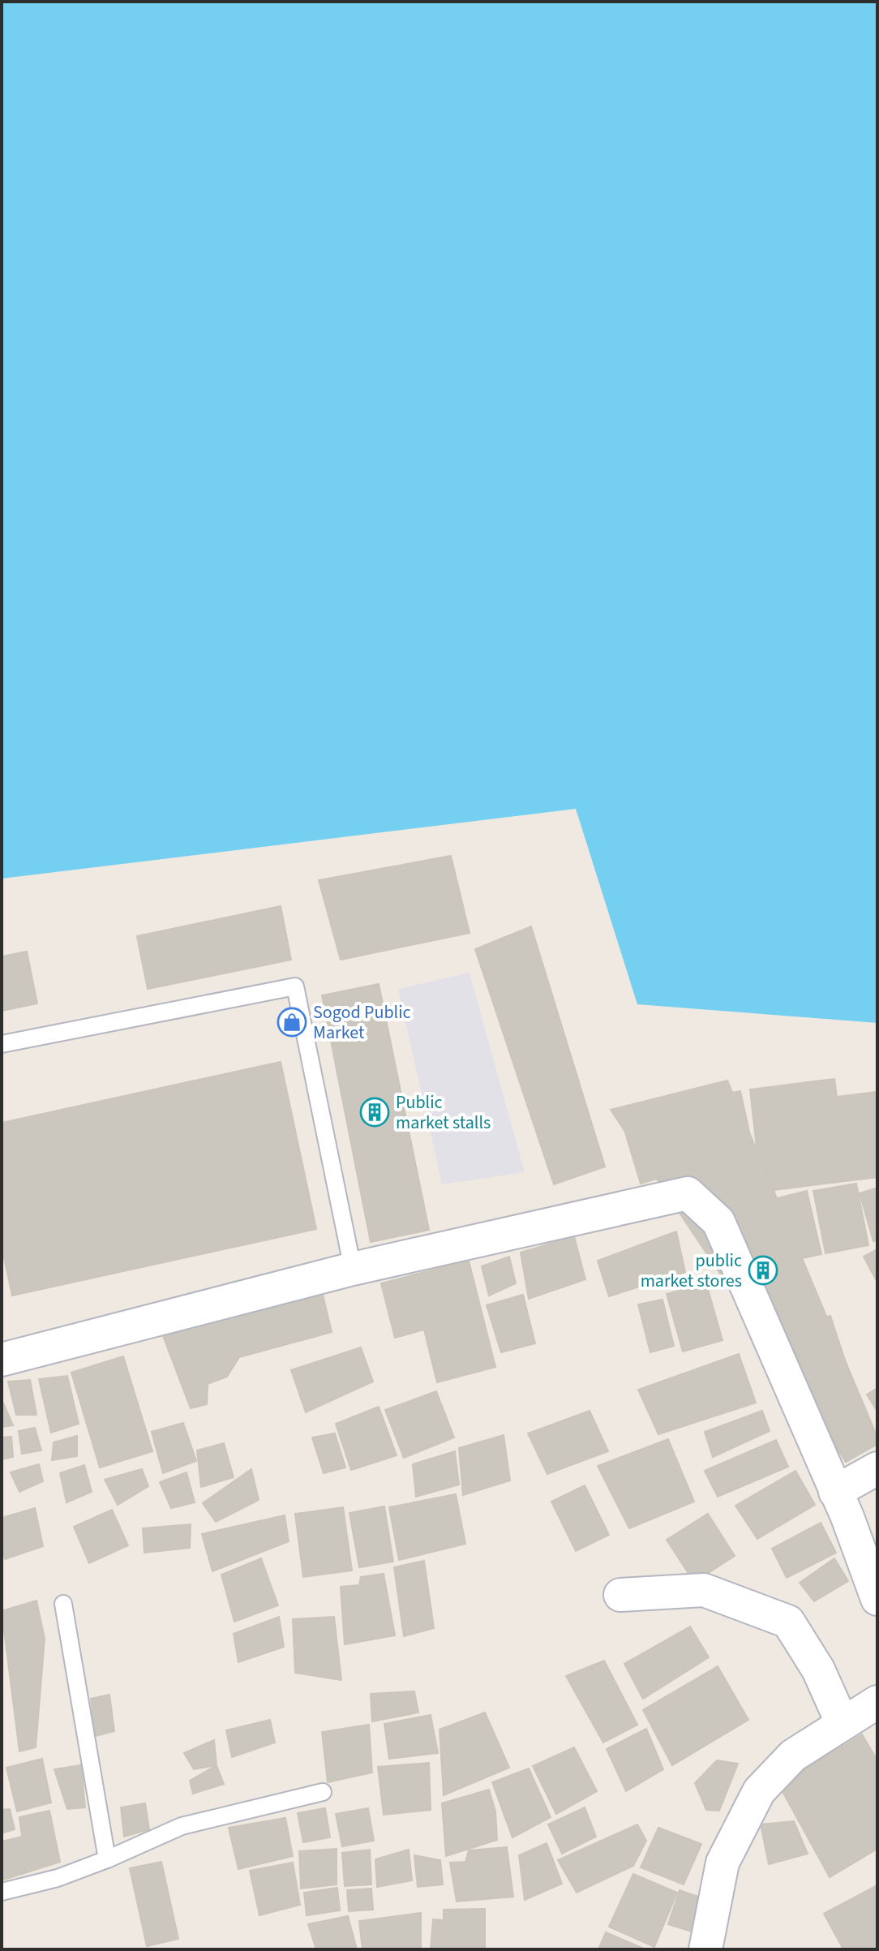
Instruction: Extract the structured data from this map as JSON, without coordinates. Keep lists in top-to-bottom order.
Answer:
{
  "places": {
    "shop": ["Sogod Public Market"],
    "building": ["Public market stalls", "public market stores"]
  }
}
